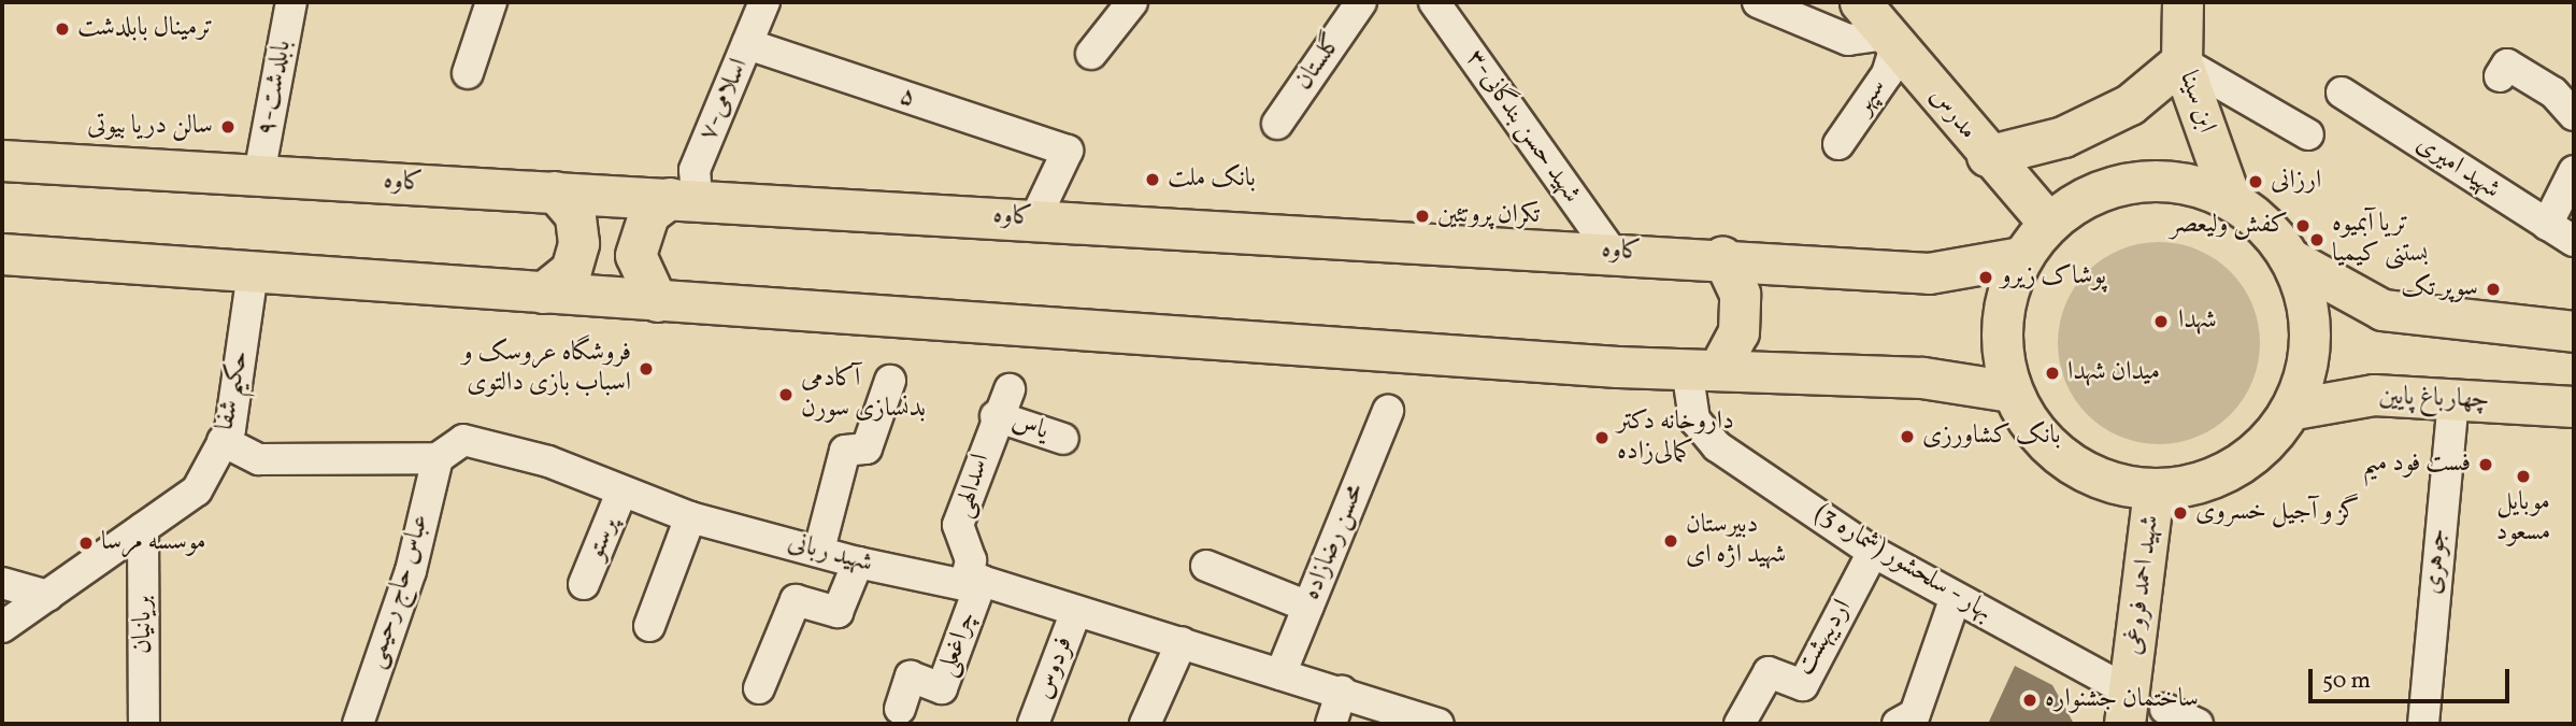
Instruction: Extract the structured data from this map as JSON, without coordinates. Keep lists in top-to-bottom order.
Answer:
{
  "streets": {
    "main road": [
      "ابن سینا",
      "مدرس",
      "کاوه",
      "چهارباغ پایین",
      "شهید احمد فروغی"
    ],
    "street": [
      "گلستان",
      "۹-بابلدشت",
      "سپهر",
      "۵",
      "۷-اسلامی",
      "۳-شهید حسن بندگانی",
      "شهید امیری",
      "حکیم شفا",
      "یاس",
      "اسدالهی",
      "پرستو",
      "محسن رضازاده",
      "شهید ربانی",
      "جوهری",
      "بهار - سلحشور (شماره 3)",
      "عباس حاج رحیمی",
      "بریانیان",
      "اردیبهشت",
      "چراغعلی",
      "فردوس"
    ]
  },
  "crossings": [
    ["۹-بابلدشت", "کاوه"],
    ["سپهر", "مدرس"],
    ["۵", "۷-اسلامی"],
    ["۵", "کاوه"],
    ["۷-اسلامی", "کاوه"],
    ["۳-شهید حسن بندگانی", "کاوه"],
    ["حکیم شفا", "شهید ربانی"],
    ["حکیم شفا", "بریانیان"],
    ["چهارباغ پایین", "جوهری"],
    ["یاس", "اسدالهی"],
    ["اسدالهی", "شهید ربانی"],
    ["اسدالهی", "چراغعلی"],
    ["پرستو", "شهید ربانی"],
    ["محسن رضازاده", "شهید ربانی"],
    ["شهید ربانی", "عباس حاج رحیمی"],
    ["شهید ربانی", "چراغعلی"],
    ["شهید ربانی", "فردوس"],
    ["بهار - سلحشور (شماره 3)", "شهید احمد فروغی"],
    ["بهار - سلحشور (شماره 3)", "اردیبهشت"]
  ],
  "places": [
    "ترمینال بابلدشت",
    "سالن دریا بیوتی",
    "بانک ملت",
    "ارزانی",
    "تکران پروتئین",
    "کفش ولیعصر",
    "تریا آبمیوه بستنی کیمیا",
    "پوشاک زیرو",
    "سوپر تک",
    "شهدا",
    "فروشگاه عروسک و اسباب بازی دالتوی",
    "میدان شهدا",
    "آکادمی بدنسازی سورن",
    "بانک کشاورزی",
    "داروخانه دکتر کمالی‌زاده",
    "فست فود میم",
    "موبایل مسعود",
    "گز و آجیل خسروی",
    "دبیرستان شهید اژه ای",
    "موسسه مرسا",
    "ساختمان جشنواره"
  ],
  "scale_bar": "50 m"
}
